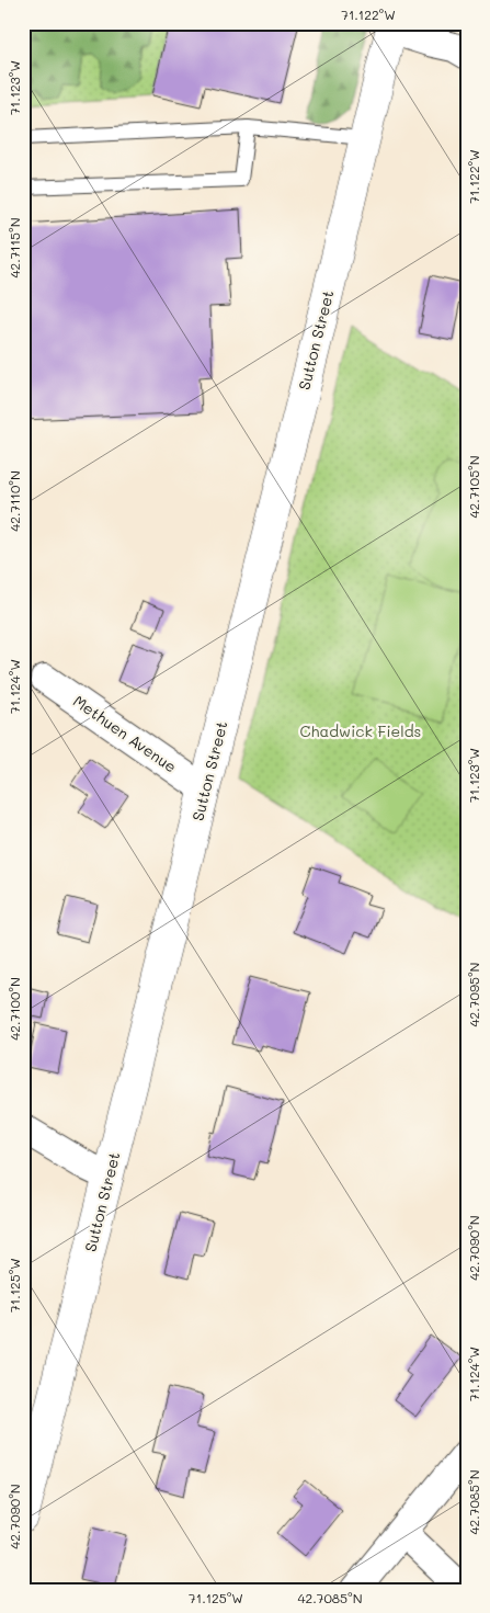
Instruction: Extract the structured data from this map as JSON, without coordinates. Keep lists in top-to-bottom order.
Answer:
{
  "streets": {
    "highway": ["Sutton Street"],
    "street": ["Methuen Avenue"]
  },
  "crossings": [
    ["Sutton Street", "Methuen Avenue"]
  ],
  "parks": ["Chadwick Fields"],
  "coordinates": [
    "71.122°W",
    "71.123°W",
    "42.7115°N",
    "42.7105°N",
    "42.7110°N",
    "71.124°W",
    "42.7095°N",
    "42.7100°N",
    "42.7090°N",
    "71.125°W",
    "42.7085°N"
  ]
}
